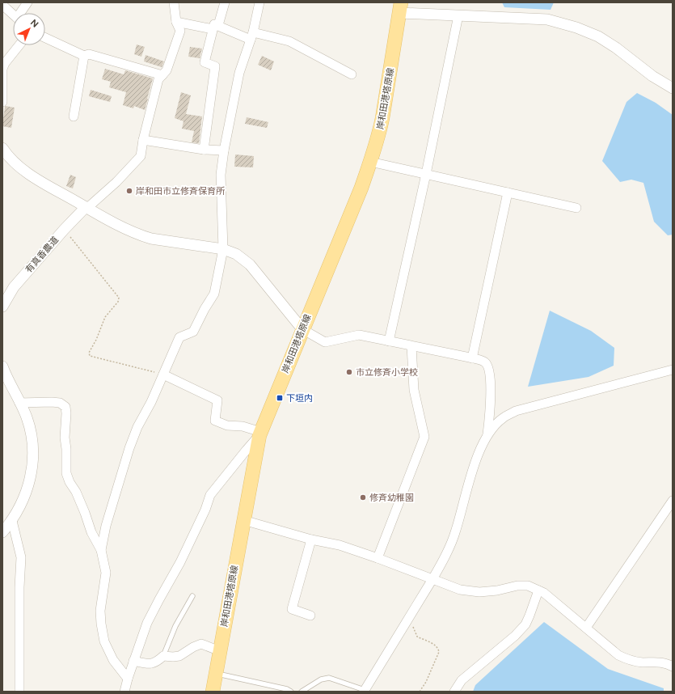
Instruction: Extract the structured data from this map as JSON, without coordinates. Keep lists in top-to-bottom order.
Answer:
{
  "streets": {
    "main road": ["岸和田港塔原線"],
    "street": ["有真香農道"]
  },
  "places": {
    "other": ["岸和田市立修斉保育所", "市立修斉小学校", "修斉幼稚園"],
    "transit": ["下垣内"]
  },
  "north": "top right"
}
